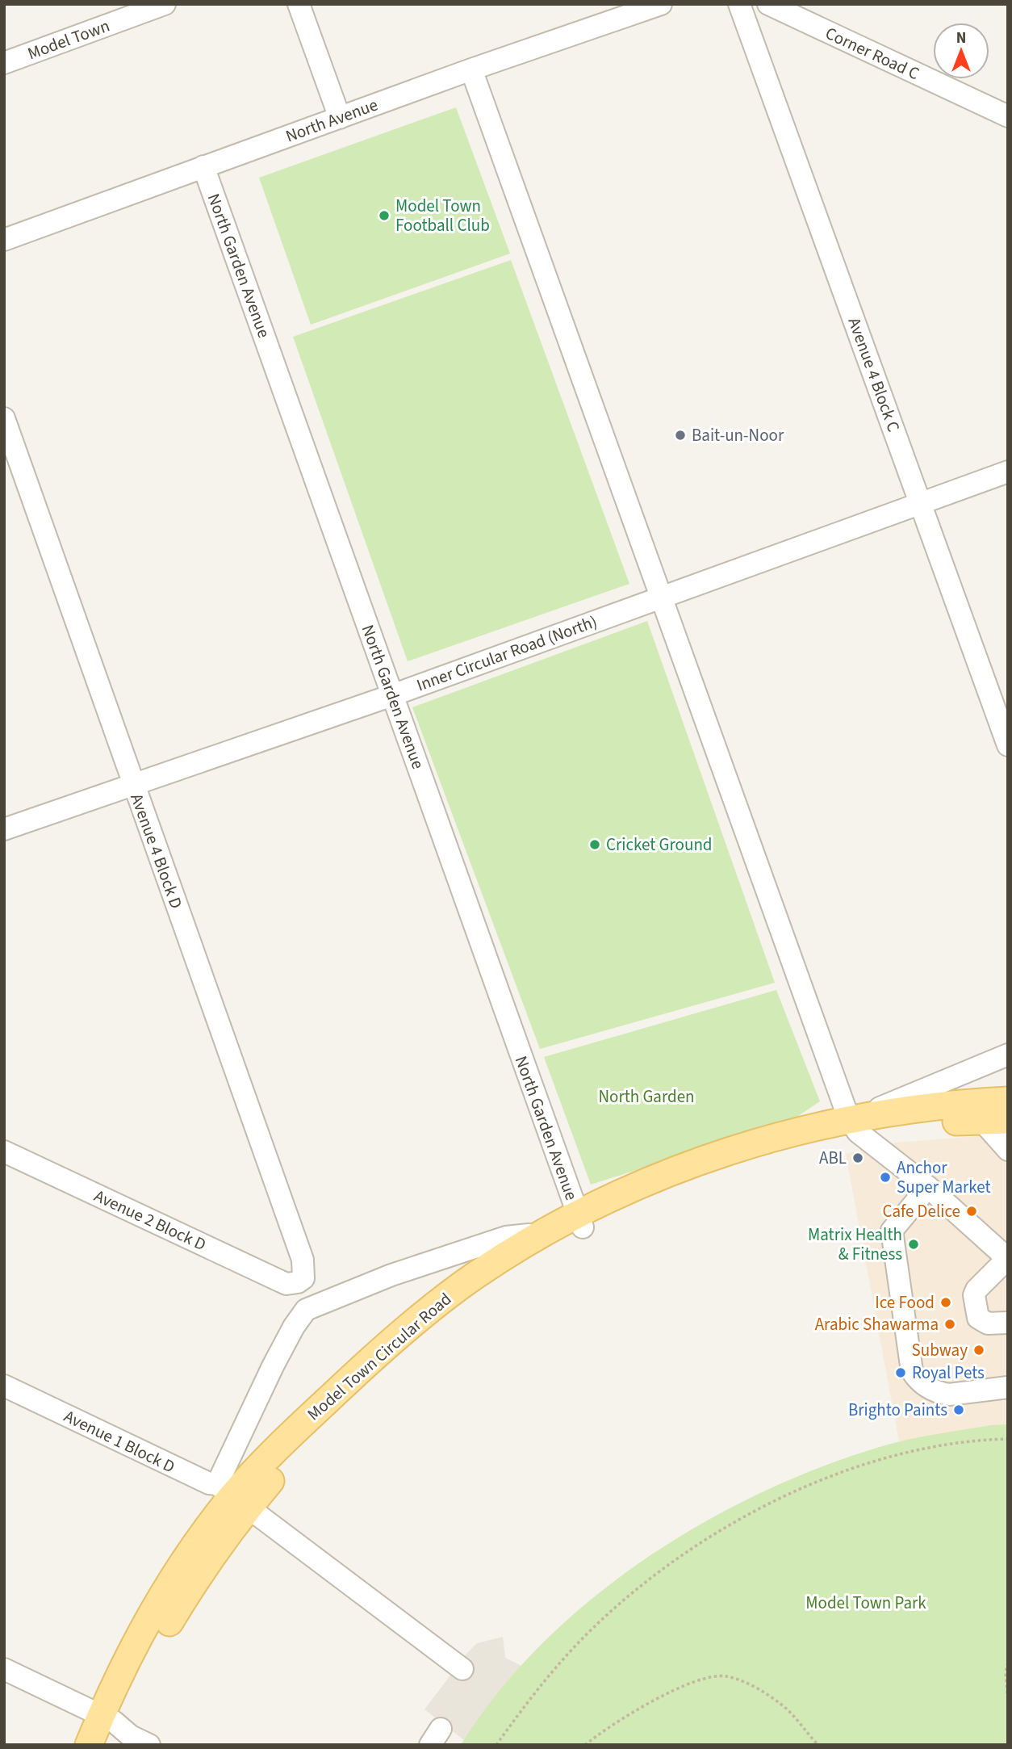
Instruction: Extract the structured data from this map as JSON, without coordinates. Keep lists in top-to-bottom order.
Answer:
{
  "streets": {
    "main road": ["Model Town Circular Road"],
    "street": [
      "Model Town",
      "Corner Road C",
      "North Avenue",
      "North Garden Avenue",
      "Avenue 4 Block C",
      "Inner Circular Road (North)",
      "Avenue 4 Block D",
      "Avenue 2 Block D",
      "Avenue 1 Block D"
    ]
  },
  "crossings": [
    ["North Avenue", "North Garden Avenue"],
    ["North Garden Avenue", "Inner Circular Road (North)"],
    ["North Garden Avenue", "Model Town Circular Road"],
    ["Avenue 4 Block C", "Inner Circular Road (North)"],
    ["Inner Circular Road (North)", "Avenue 4 Block D"],
    ["Avenue 4 Block D", "Avenue 2 Block D"],
    ["Model Town Circular Road", "Avenue 1 Block D"]
  ],
  "parks": ["North Garden", "Model Town Park"],
  "places": [
    "Model Town Football Club",
    "Bait-un-Noor",
    "Cricket Ground",
    "ABL",
    "Anchor Super Market",
    "Cafe Delice",
    "Matrix Health & Fitness",
    "Ice Food",
    "Arabic Shawarma",
    "Subway",
    "Royal Pets",
    "Brighto Paints"
  ],
  "north": "top"
}
